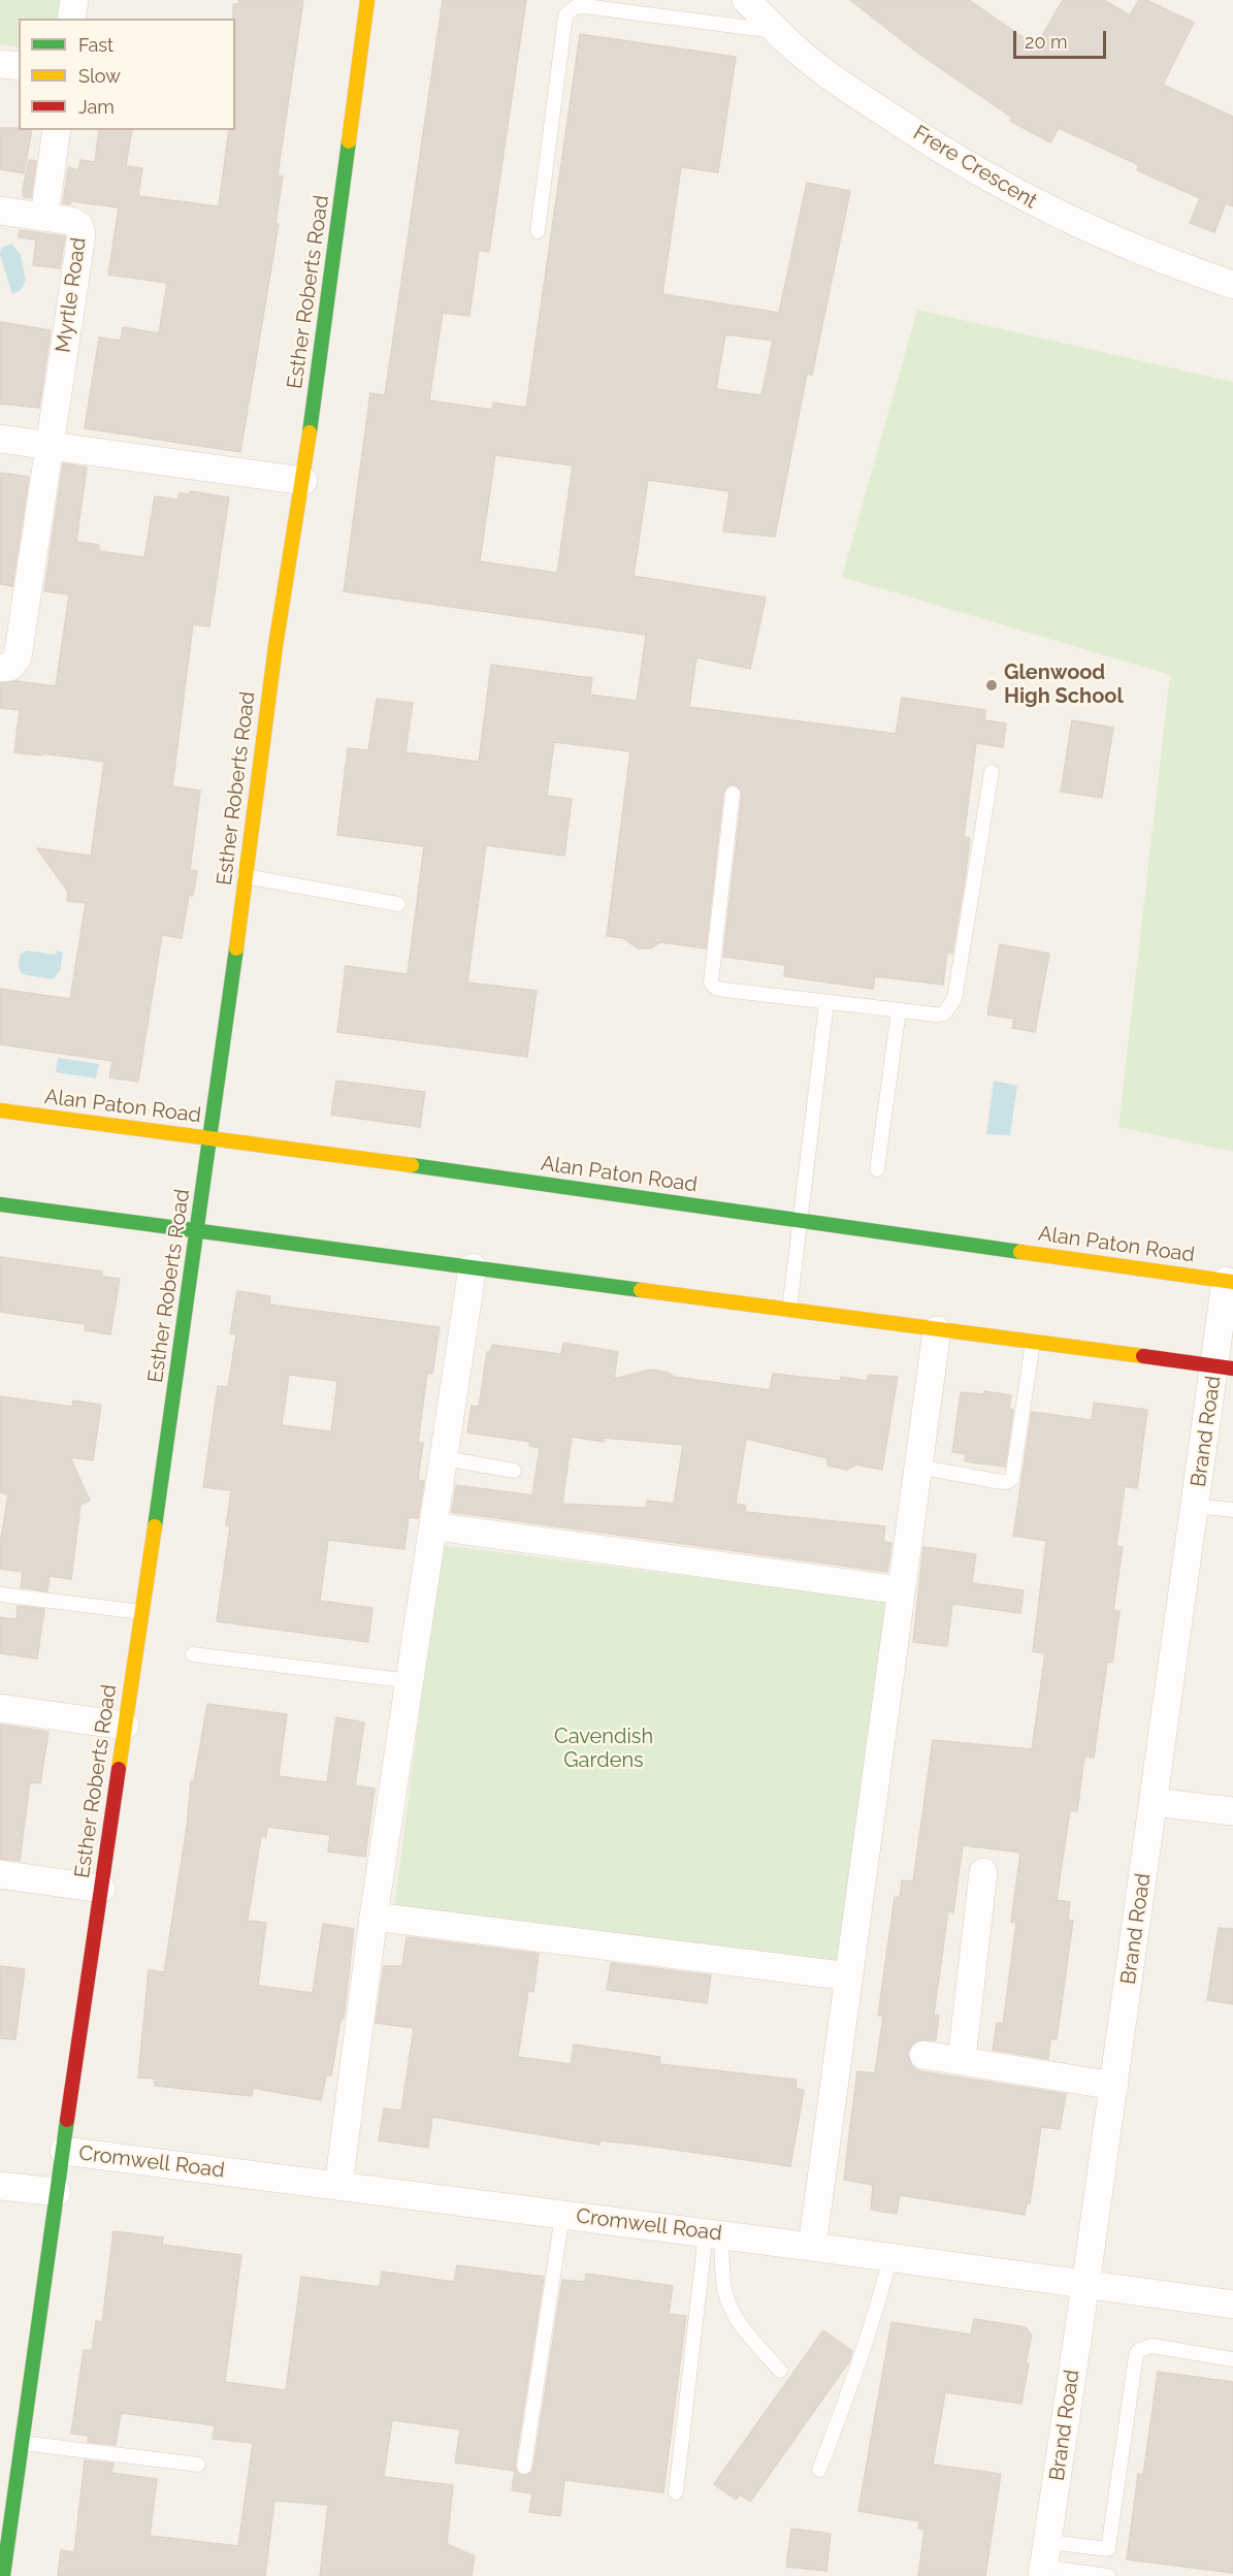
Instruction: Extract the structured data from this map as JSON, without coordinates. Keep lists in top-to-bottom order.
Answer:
{
  "streets": {
    "street": [
      "Frere Crescent",
      "Esther Roberts Road",
      "Myrtle Road",
      "Alan Paton Road",
      "Brand Road",
      "Cromwell Road"
    ]
  },
  "crossings": [
    ["Esther Roberts Road", "Alan Paton Road"],
    ["Esther Roberts Road", "Cromwell Road"],
    ["Alan Paton Road", "Brand Road"],
    ["Brand Road", "Cromwell Road"]
  ],
  "parks": ["Cavendish Gardens"],
  "places": ["Glenwood High School"],
  "legend": ["Fast", "Slow", "Jam"],
  "scale_bar": "20 m"
}
